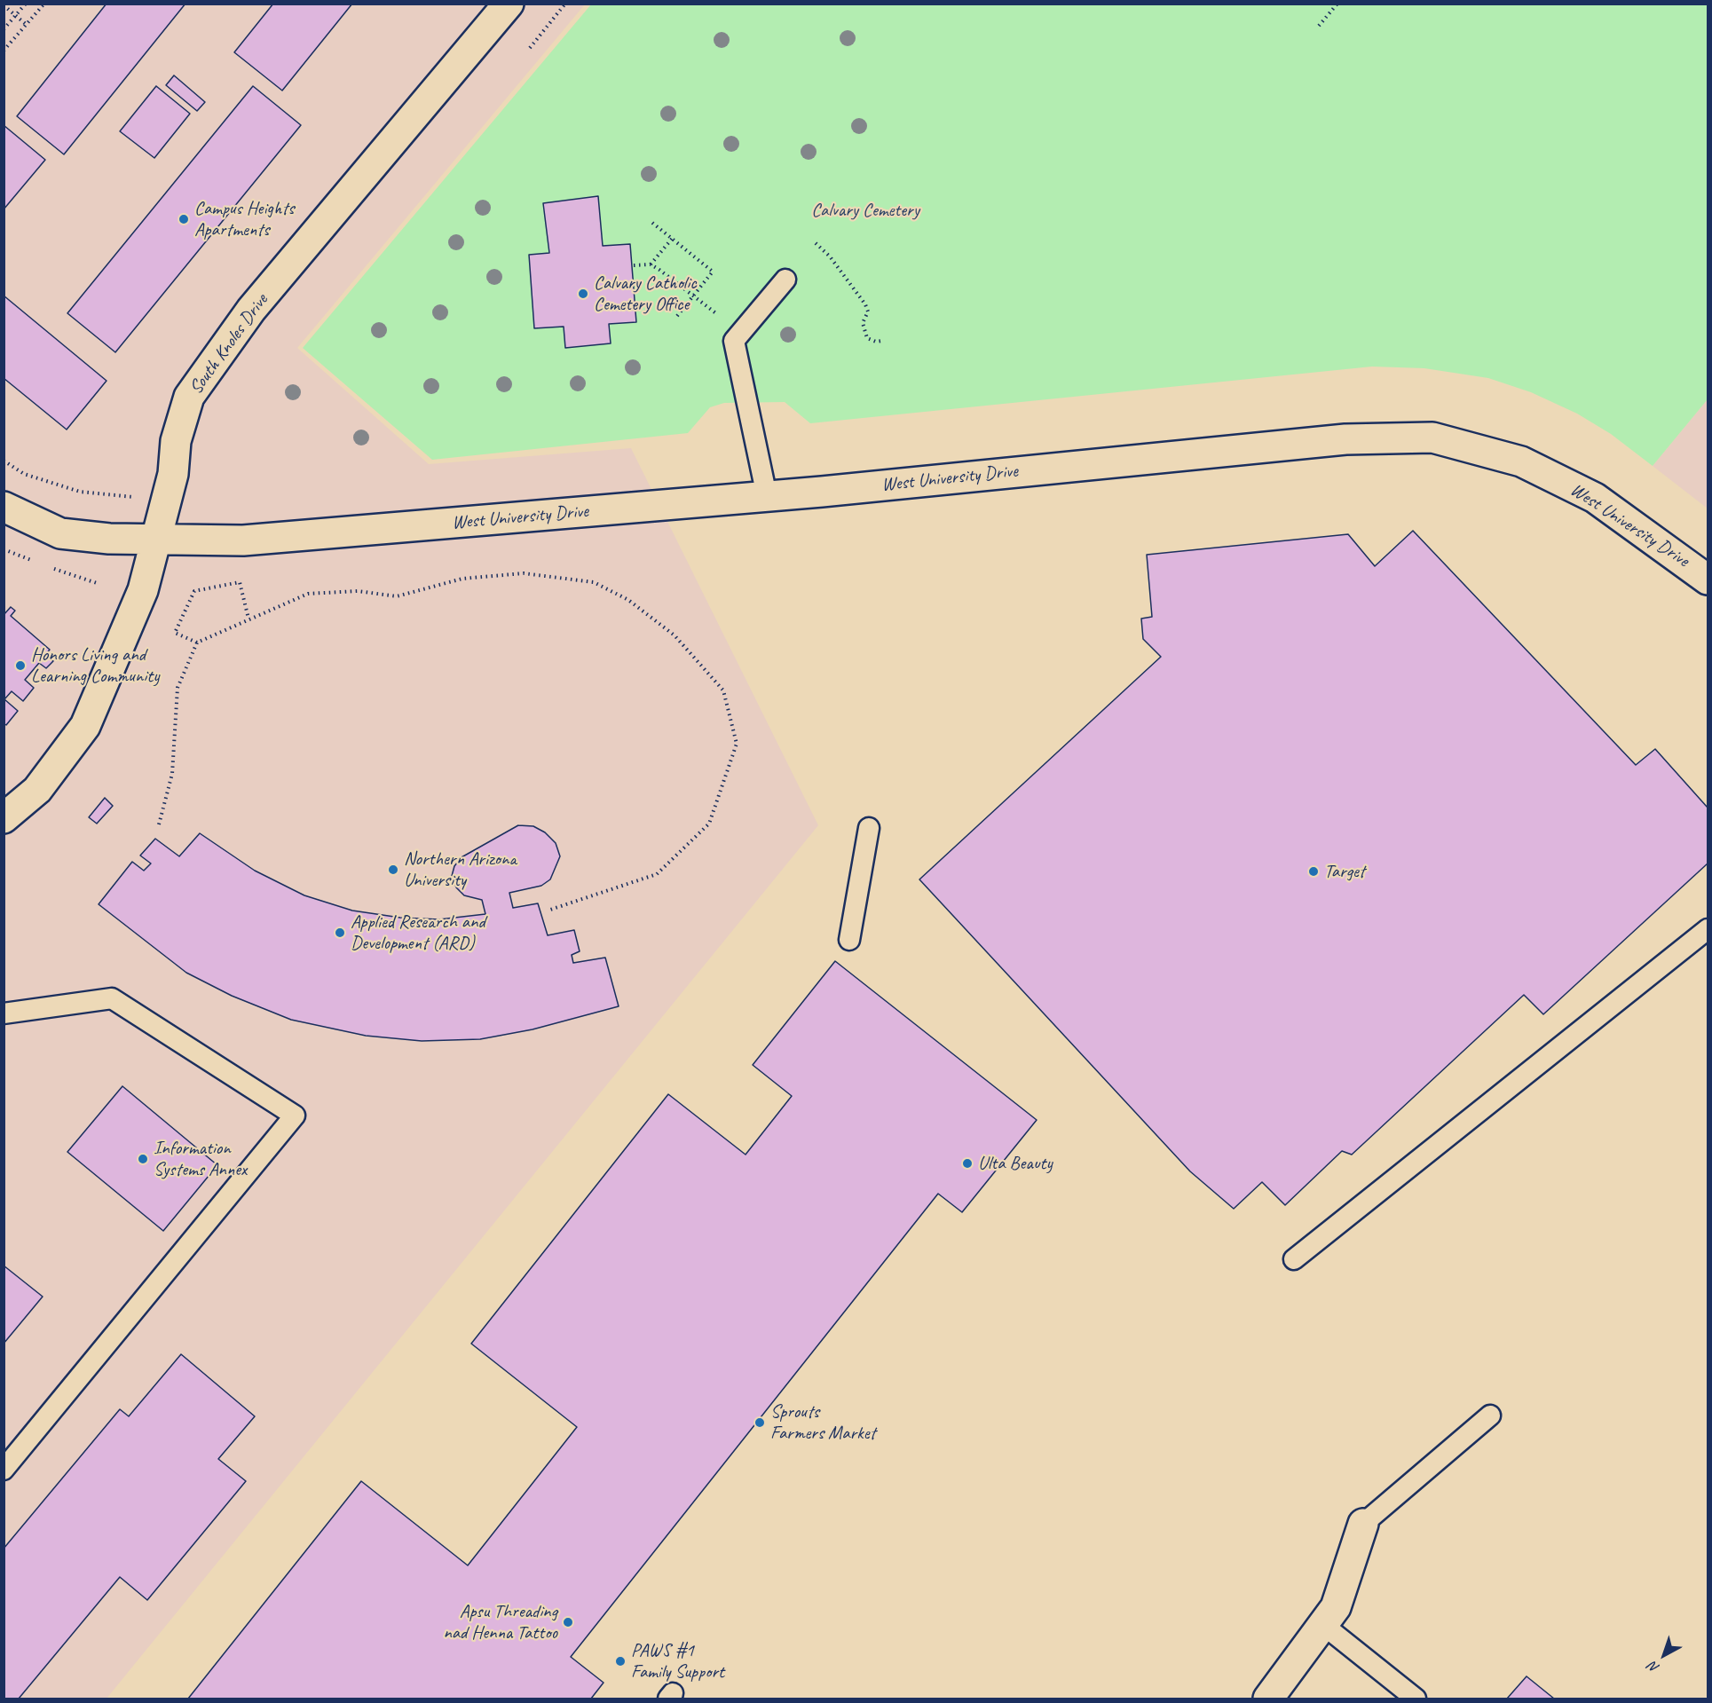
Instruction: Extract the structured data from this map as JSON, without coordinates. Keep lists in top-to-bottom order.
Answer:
{
  "streets": {
    "street": ["South Knoles Drive", "West University Drive"]
  },
  "crossings": [
    ["South Knoles Drive", "West University Drive"]
  ],
  "parks": ["Calvary Cemetery"],
  "places": [
    "Campus Heights Apartments",
    "Calvary Catholic Cemetery Office",
    "Honors Living and Learning Community",
    "Northern Arizona University",
    "Target",
    "Applied Research and Development (ARD)",
    "Information Systems Annex",
    "Ulta Beauty",
    "Sprouts Farmers Market",
    "Apsu Threading nad Henna Tattoo",
    "PAWS #1 Family Support"
  ],
  "north": "bottom left"
}
